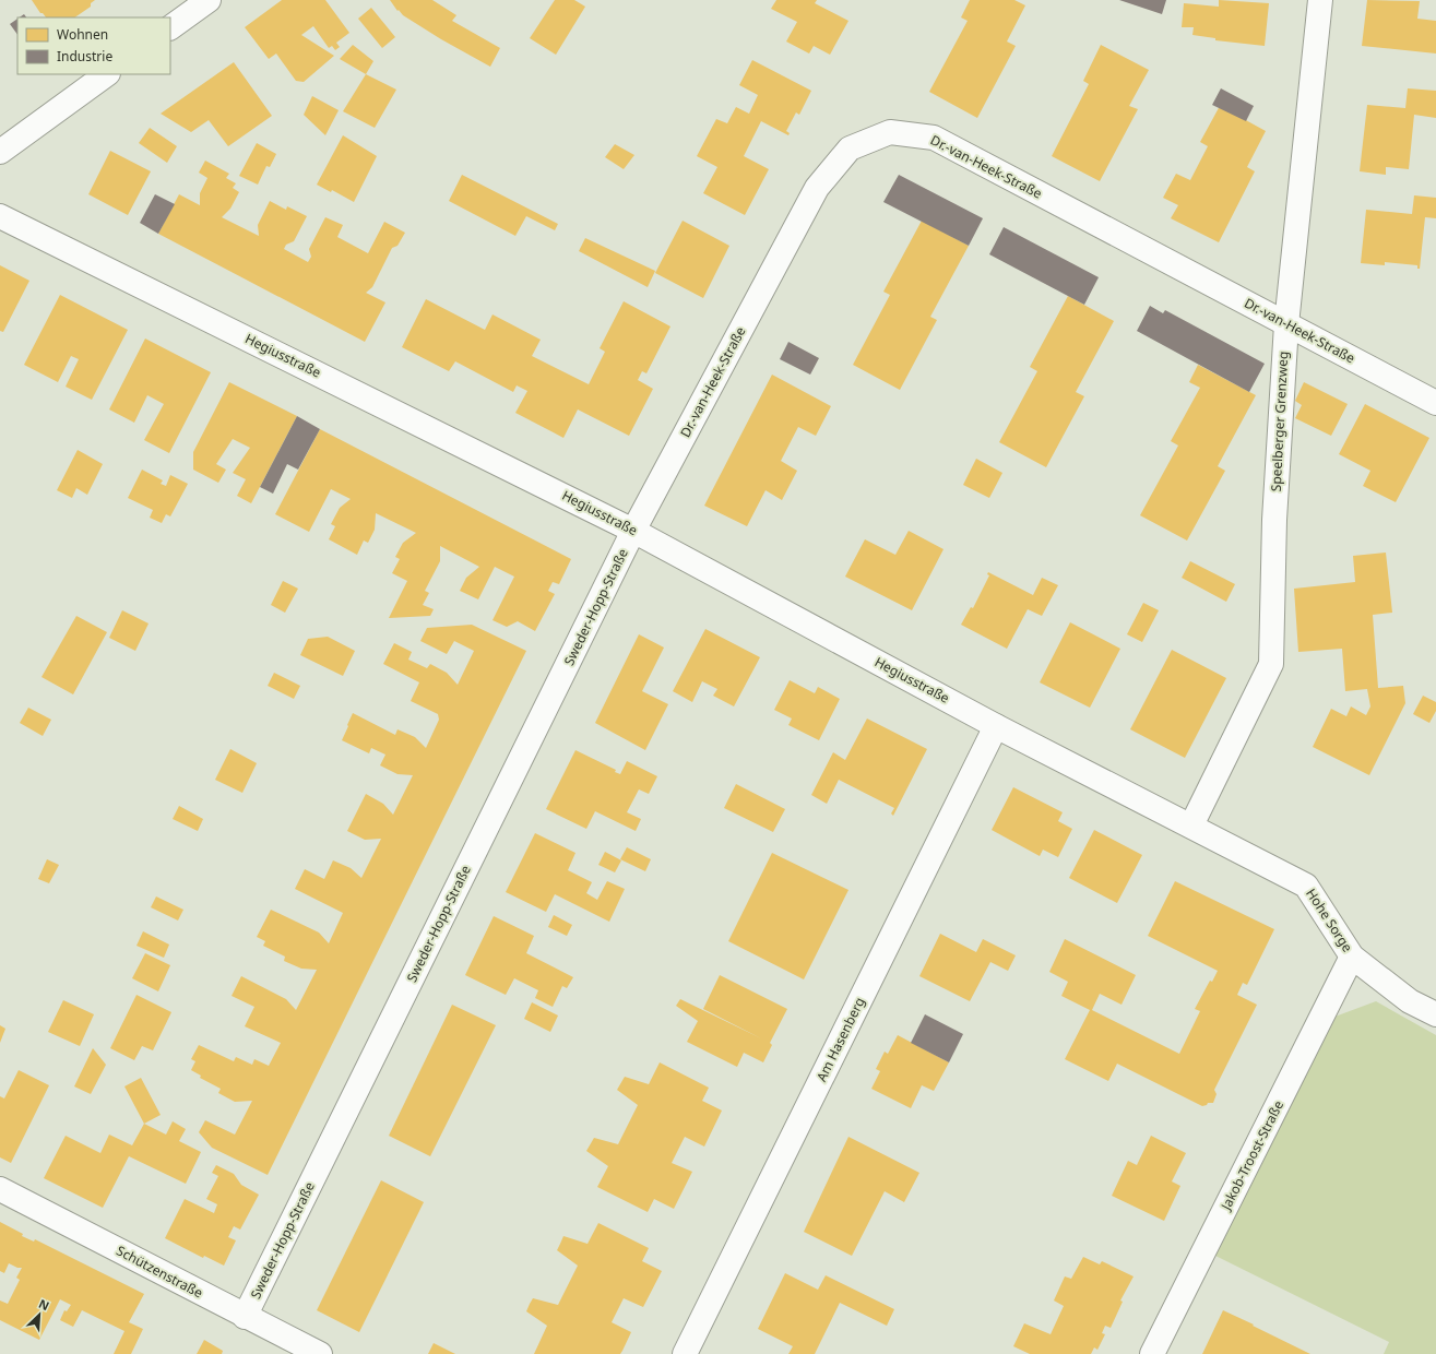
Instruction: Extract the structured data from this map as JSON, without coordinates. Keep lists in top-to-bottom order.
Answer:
{
  "streets": {
    "street": [
      "Dr.-van-Heek-Straße",
      "Hegiusstraße",
      "Speelberger Grenzweg",
      "Sweder-Hopp-Straße",
      "Hohe Sorge",
      "Am Hasenberg",
      "Jakob-Troost-Straße",
      "Schützenstraße"
    ]
  },
  "crossings": [
    ["Dr.-van-Heek-Straße", "Hegiusstraße"],
    ["Dr.-van-Heek-Straße", "Speelberger Grenzweg"],
    ["Dr.-van-Heek-Straße", "Sweder-Hopp-Straße"],
    ["Hegiusstraße", "Speelberger Grenzweg"],
    ["Hegiusstraße", "Sweder-Hopp-Straße"],
    ["Hegiusstraße", "Hohe Sorge"],
    ["Hegiusstraße", "Am Hasenberg"],
    ["Speelberger Grenzweg", "Hohe Sorge"],
    ["Sweder-Hopp-Straße", "Schützenstraße"],
    ["Hohe Sorge", "Jakob-Troost-Straße"]
  ],
  "legend": ["Wohnen", "Industrie"],
  "north": "top right"
}
